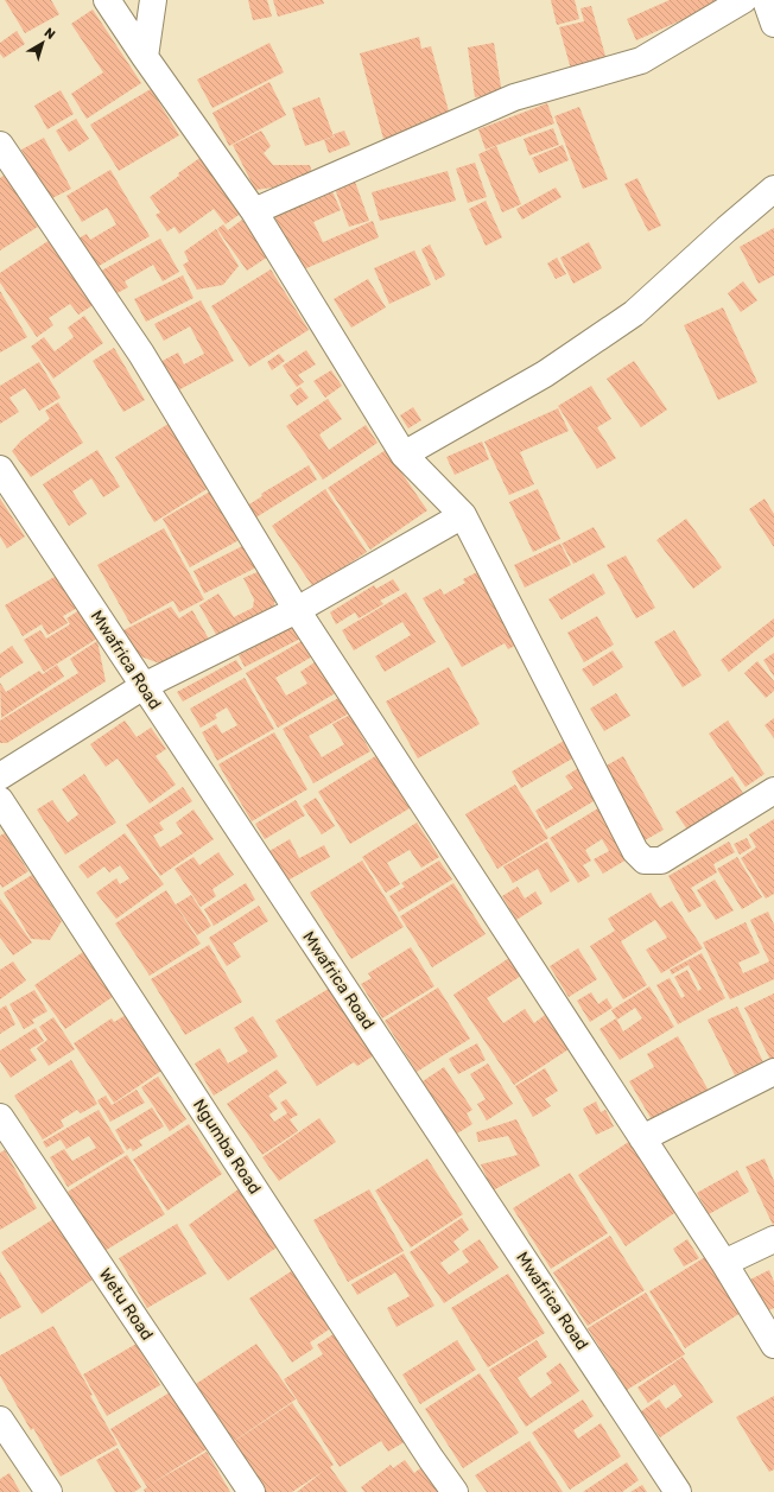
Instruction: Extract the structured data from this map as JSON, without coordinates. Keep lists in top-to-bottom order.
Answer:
{
  "streets": {
    "street": ["Mwafrica Road", "Ngumba Road", "Wetu Road"]
  },
  "north": "top right"
}
